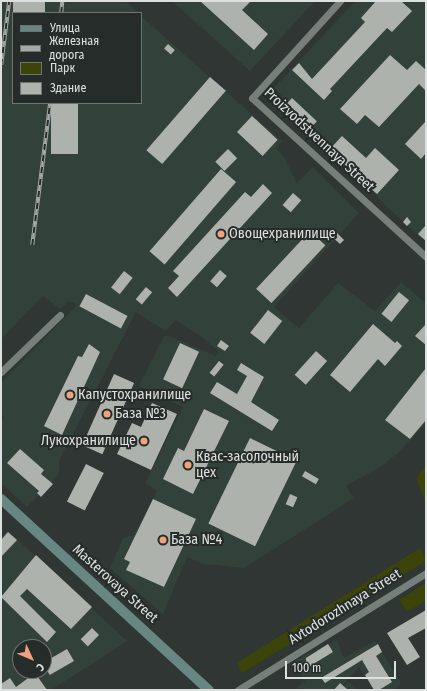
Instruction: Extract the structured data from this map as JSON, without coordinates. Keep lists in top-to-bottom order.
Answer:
{
  "streets": {
    "main road": ["Masterovaya Street"],
    "street": ["Proizvodstvennaya Street", "Avtodorozhnaya Street"]
  },
  "places": [
    "Овощехранилище",
    "Капустохранилище",
    "База №3",
    "Лукохранилище",
    "Квас-засолочный цех",
    "База №4"
  ],
  "legend": [
    "Улица",
    "Железная дорога",
    "Парк",
    "Здание"
  ],
  "scale_bar": "100 m",
  "north": "bottom right"
}
